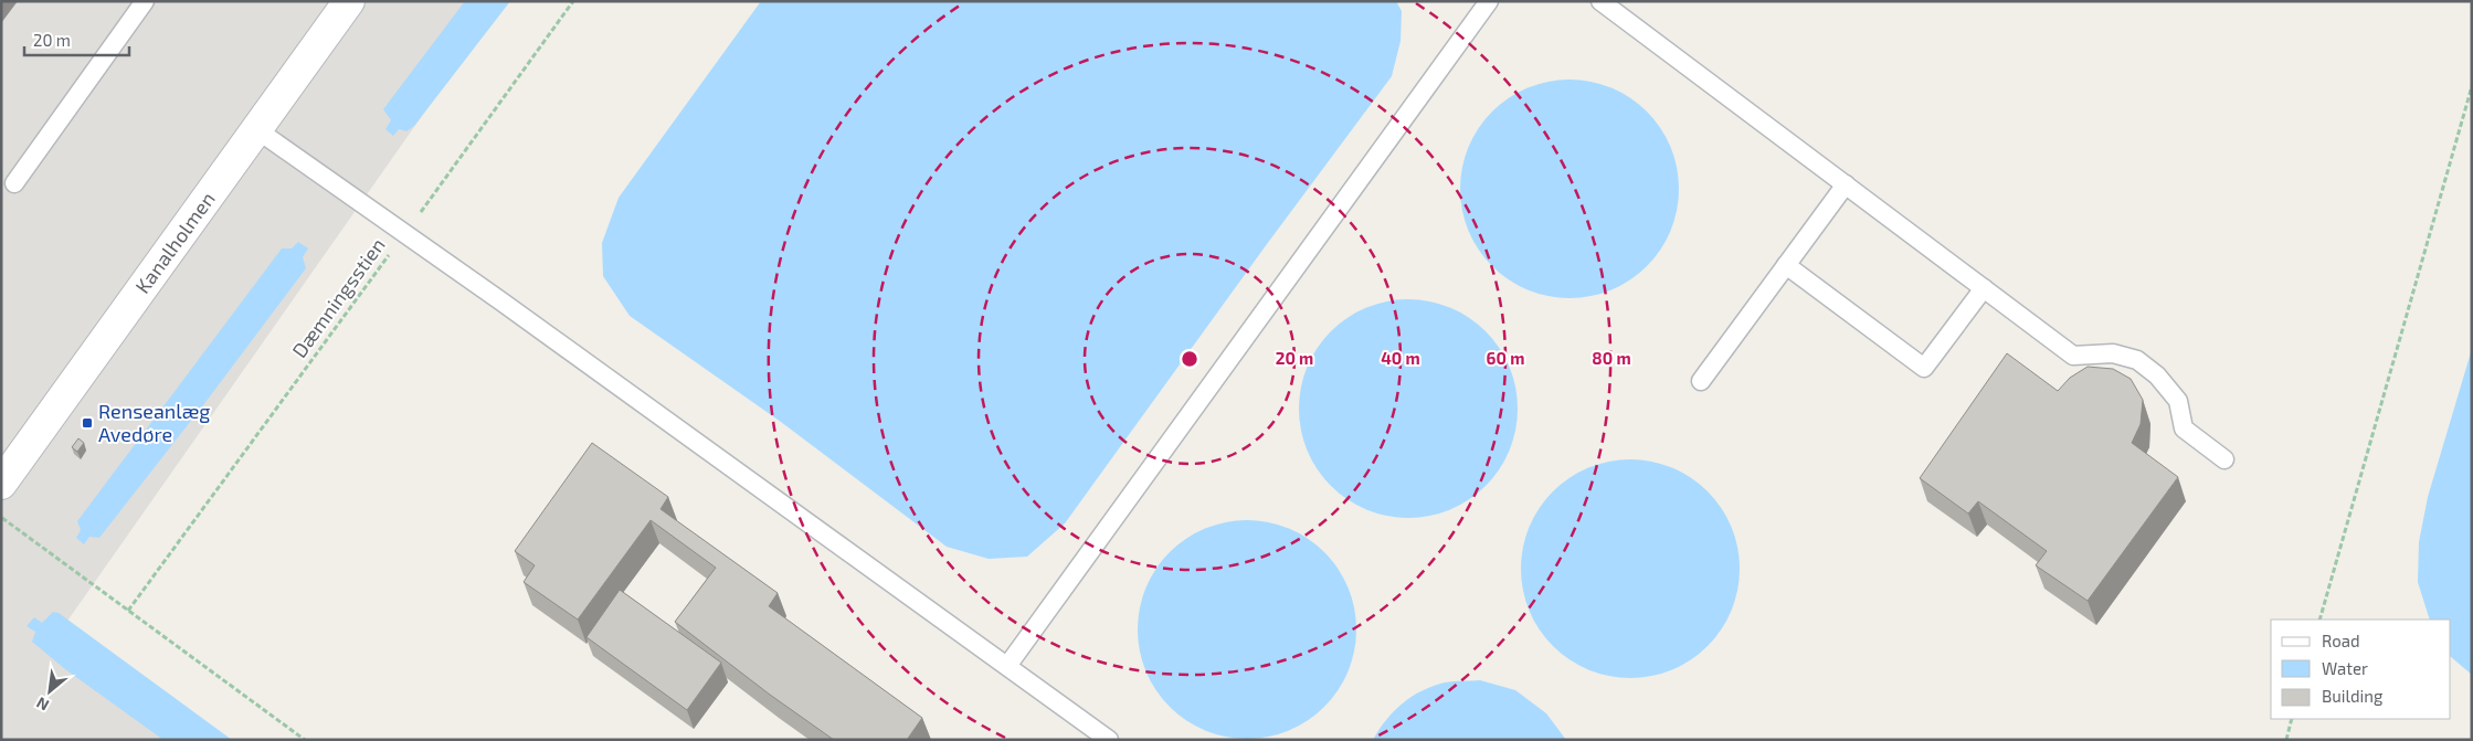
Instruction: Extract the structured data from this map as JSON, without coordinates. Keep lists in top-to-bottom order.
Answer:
{
  "streets": {
    "street": ["Kanalholmen"],
    "path": ["Dæmningsstien"]
  },
  "places": {
    "transit": ["Renseanlæg Avedøre"]
  },
  "legend": ["Road", "Water", "Building"],
  "scale_bar": "20 m",
  "north": "bottom left",
  "rings": [
    "20 m",
    "40 m",
    "60 m",
    "80 m"
  ]
}
